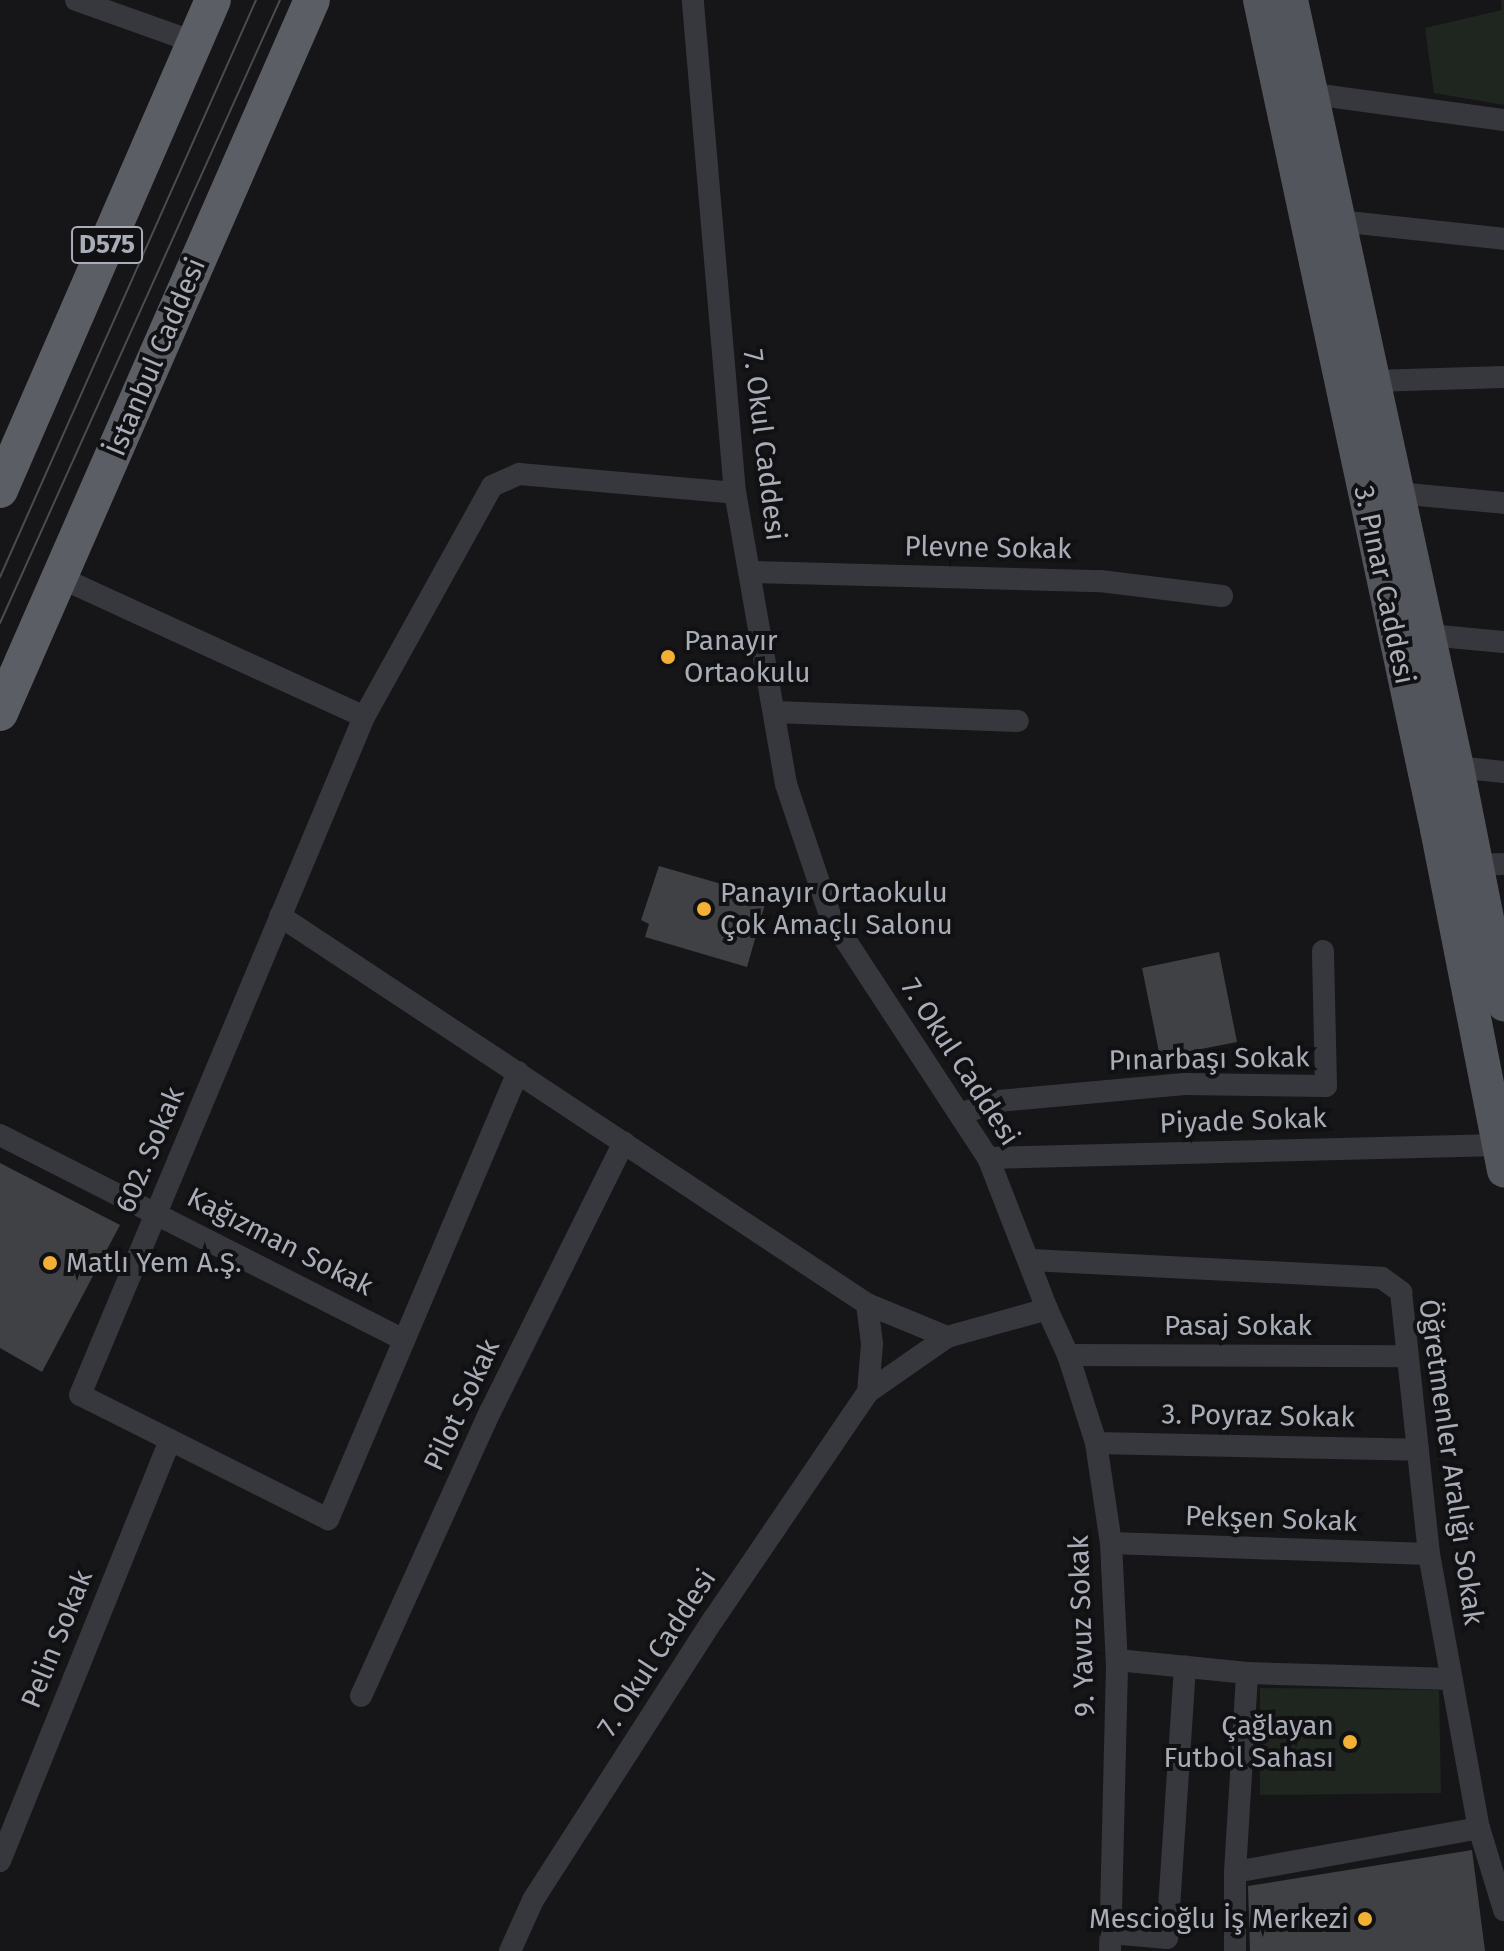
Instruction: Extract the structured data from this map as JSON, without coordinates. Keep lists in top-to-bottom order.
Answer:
{
  "streets": {
    "highway": ["D575", "İstanbul Caddesi"],
    "main road": ["3. Pınar Caddesi"],
    "street": [
      "7. Okul Caddesi",
      "Plevne Sokak",
      "Pınarbaşı Sokak",
      "Piyade Sokak",
      "602. Sokak",
      "Kağızman Sokak",
      "Pasaj Sokak",
      "Pilot Sokak",
      "3. Poyraz Sokak",
      "Öğretmenler Aralığı Sokak",
      "Pekşen Sokak",
      "9. Yavuz Sokak",
      "Pelin Sokak"
    ]
  },
  "crossings": [
    ["7. Okul Caddesi", "Plevne Sokak"],
    ["7. Okul Caddesi", "Pınarbaşı Sokak"],
    ["7. Okul Caddesi", "Piyade Sokak"],
    ["7. Okul Caddesi", "602. Sokak"],
    ["7. Okul Caddesi", "Öğretmenler Aralığı Sokak"],
    ["7. Okul Caddesi", "9. Yavuz Sokak"],
    ["3. Pınar Caddesi", "Piyade Sokak"],
    ["602. Sokak", "Kağızman Sokak"],
    ["602. Sokak", "Pelin Sokak"],
    ["Pasaj Sokak", "Öğretmenler Aralığı Sokak"],
    ["Pasaj Sokak", "9. Yavuz Sokak"],
    ["3. Poyraz Sokak", "Öğretmenler Aralığı Sokak"],
    ["3. Poyraz Sokak", "9. Yavuz Sokak"],
    ["Öğretmenler Aralığı Sokak", "Pekşen Sokak"],
    ["Pekşen Sokak", "9. Yavuz Sokak"]
  ],
  "places": [
    "Panayır Ortaokulu",
    "Panayır Ortaokulu Çok Amaçlı Salonu",
    "Matlı Yem A.Ş.",
    "Çağlayan Futbol Sahası",
    "Mescioğlu İş Merkezi"
  ]
}
